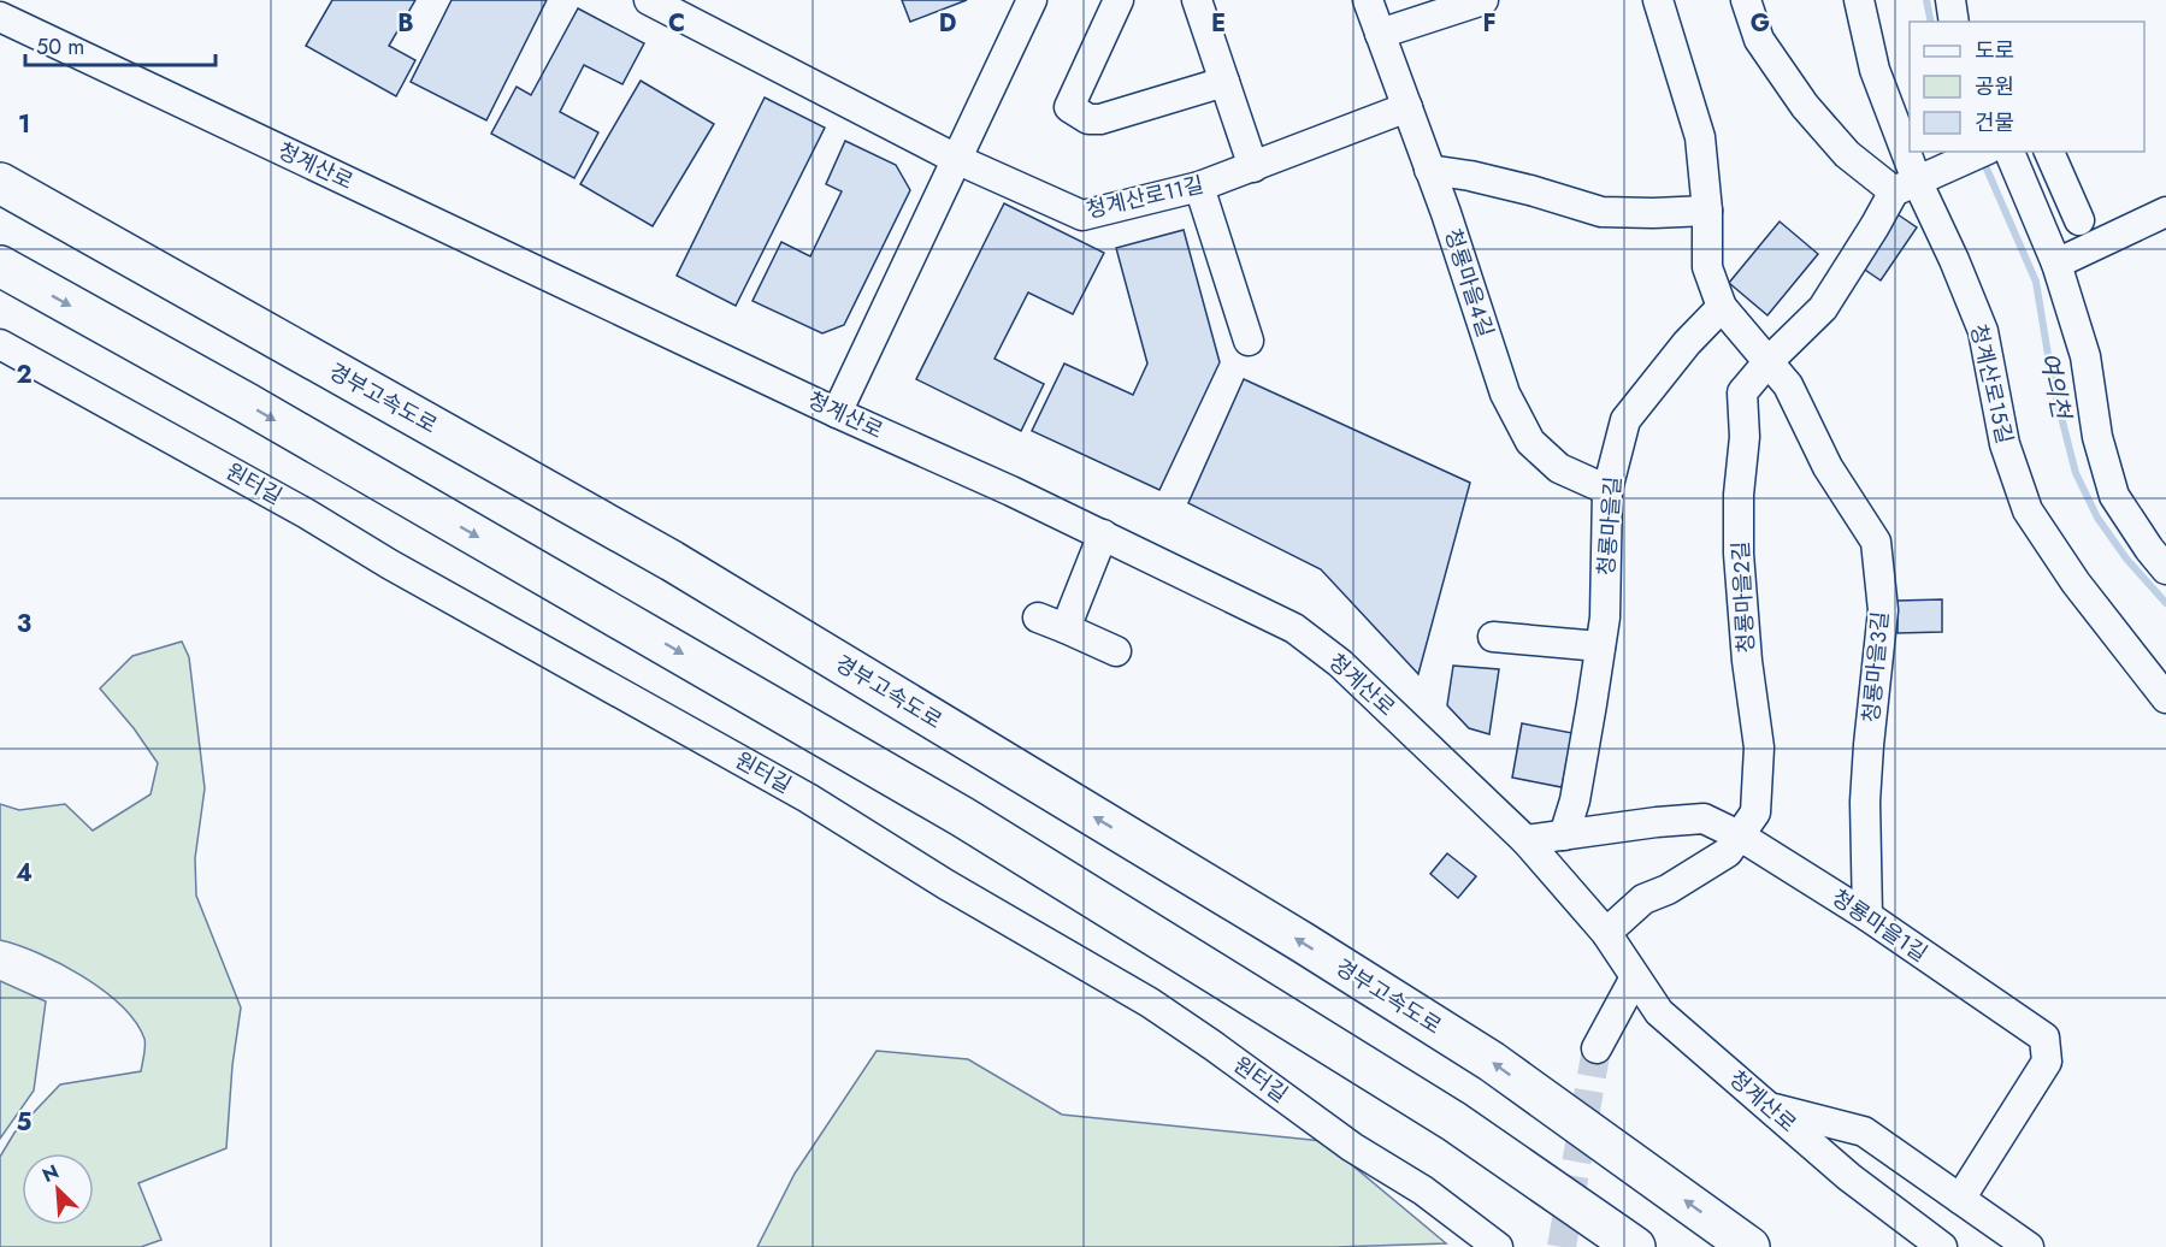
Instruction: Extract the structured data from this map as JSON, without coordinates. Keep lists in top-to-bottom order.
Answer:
{
  "streets": {
    "highway": ["경부고속도로"],
    "street": [
      "청계산로",
      "청계산로11길",
      "청룡마을4길",
      "청계산로15길",
      "원터길",
      "청룡마을길",
      "청룡마을2길",
      "청룡마을3길",
      "청룡마을1길"
    ]
  },
  "crossings": [
    ["청계산로", "청룡마을1길"],
    ["청룡마을4길", "청룡마을길"],
    ["청룡마을길", "청룡마을3길"],
    ["청룡마을길", "청룡마을1길"],
    ["청룡마을2길", "청룡마을3길"],
    ["청룡마을2길", "청룡마을1길"],
    ["청룡마을3길", "청룡마을1길"]
  ],
  "water": ["여의천"],
  "legend": ["도로", "공원", "건물"],
  "scale_bar": "50 m",
  "north": "top left",
  "grid": {
    "columns": [
      "B",
      "C",
      "D",
      "E",
      "F",
      "G"
    ],
    "rows": [
      "1",
      "2",
      "3",
      "4",
      "5"
    ]
  }
}
